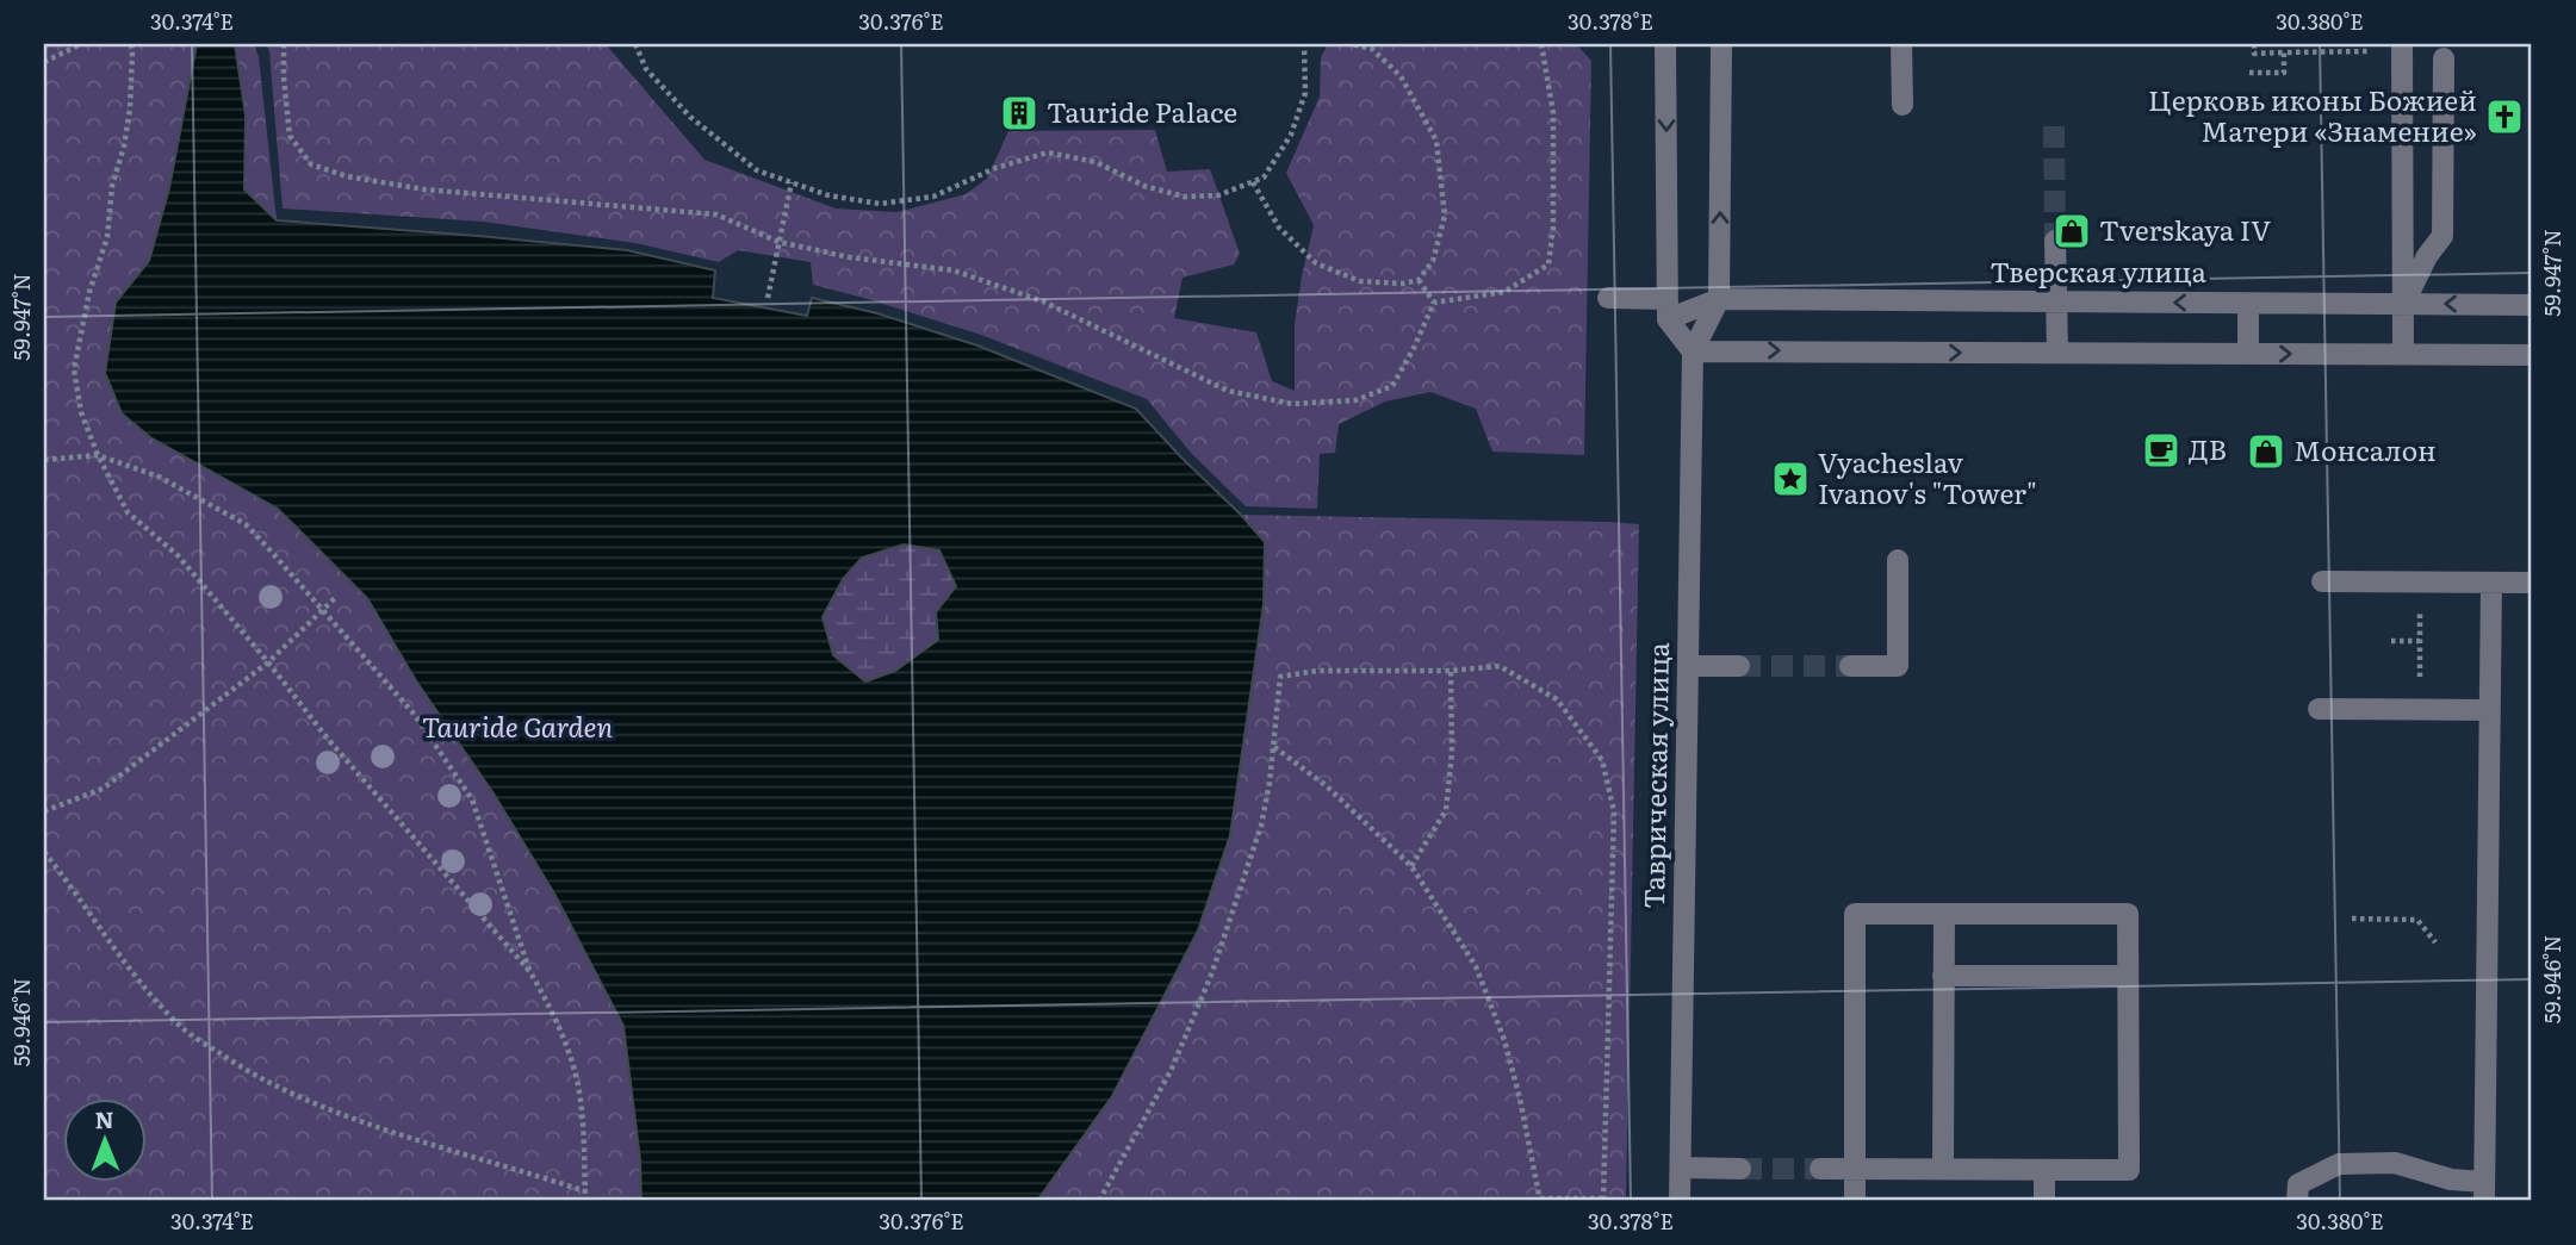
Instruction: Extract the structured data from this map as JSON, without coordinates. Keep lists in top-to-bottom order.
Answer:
{
  "streets": {
    "street": ["Тверская улица", "Таврическая улица"]
  },
  "crossings": [
    ["Тверская улица", "Таврическая улица"]
  ],
  "parks": ["Tauride Garden"],
  "places": {
    "building": ["Tauride Palace"],
    "church": ["Церковь иконы Божией Матери «Знамение»"],
    "shop": ["Tverskaya IV", "Монсалон"],
    "cafe": ["ДВ"],
    "place": ["Vyacheslav Ivanov's \"Tower\""]
  },
  "north": "top",
  "coordinates": [
    "30.374°E",
    "30.376°E",
    "30.378°E",
    "30.380°E",
    "59.947°N",
    "59.946°N"
  ]
}
